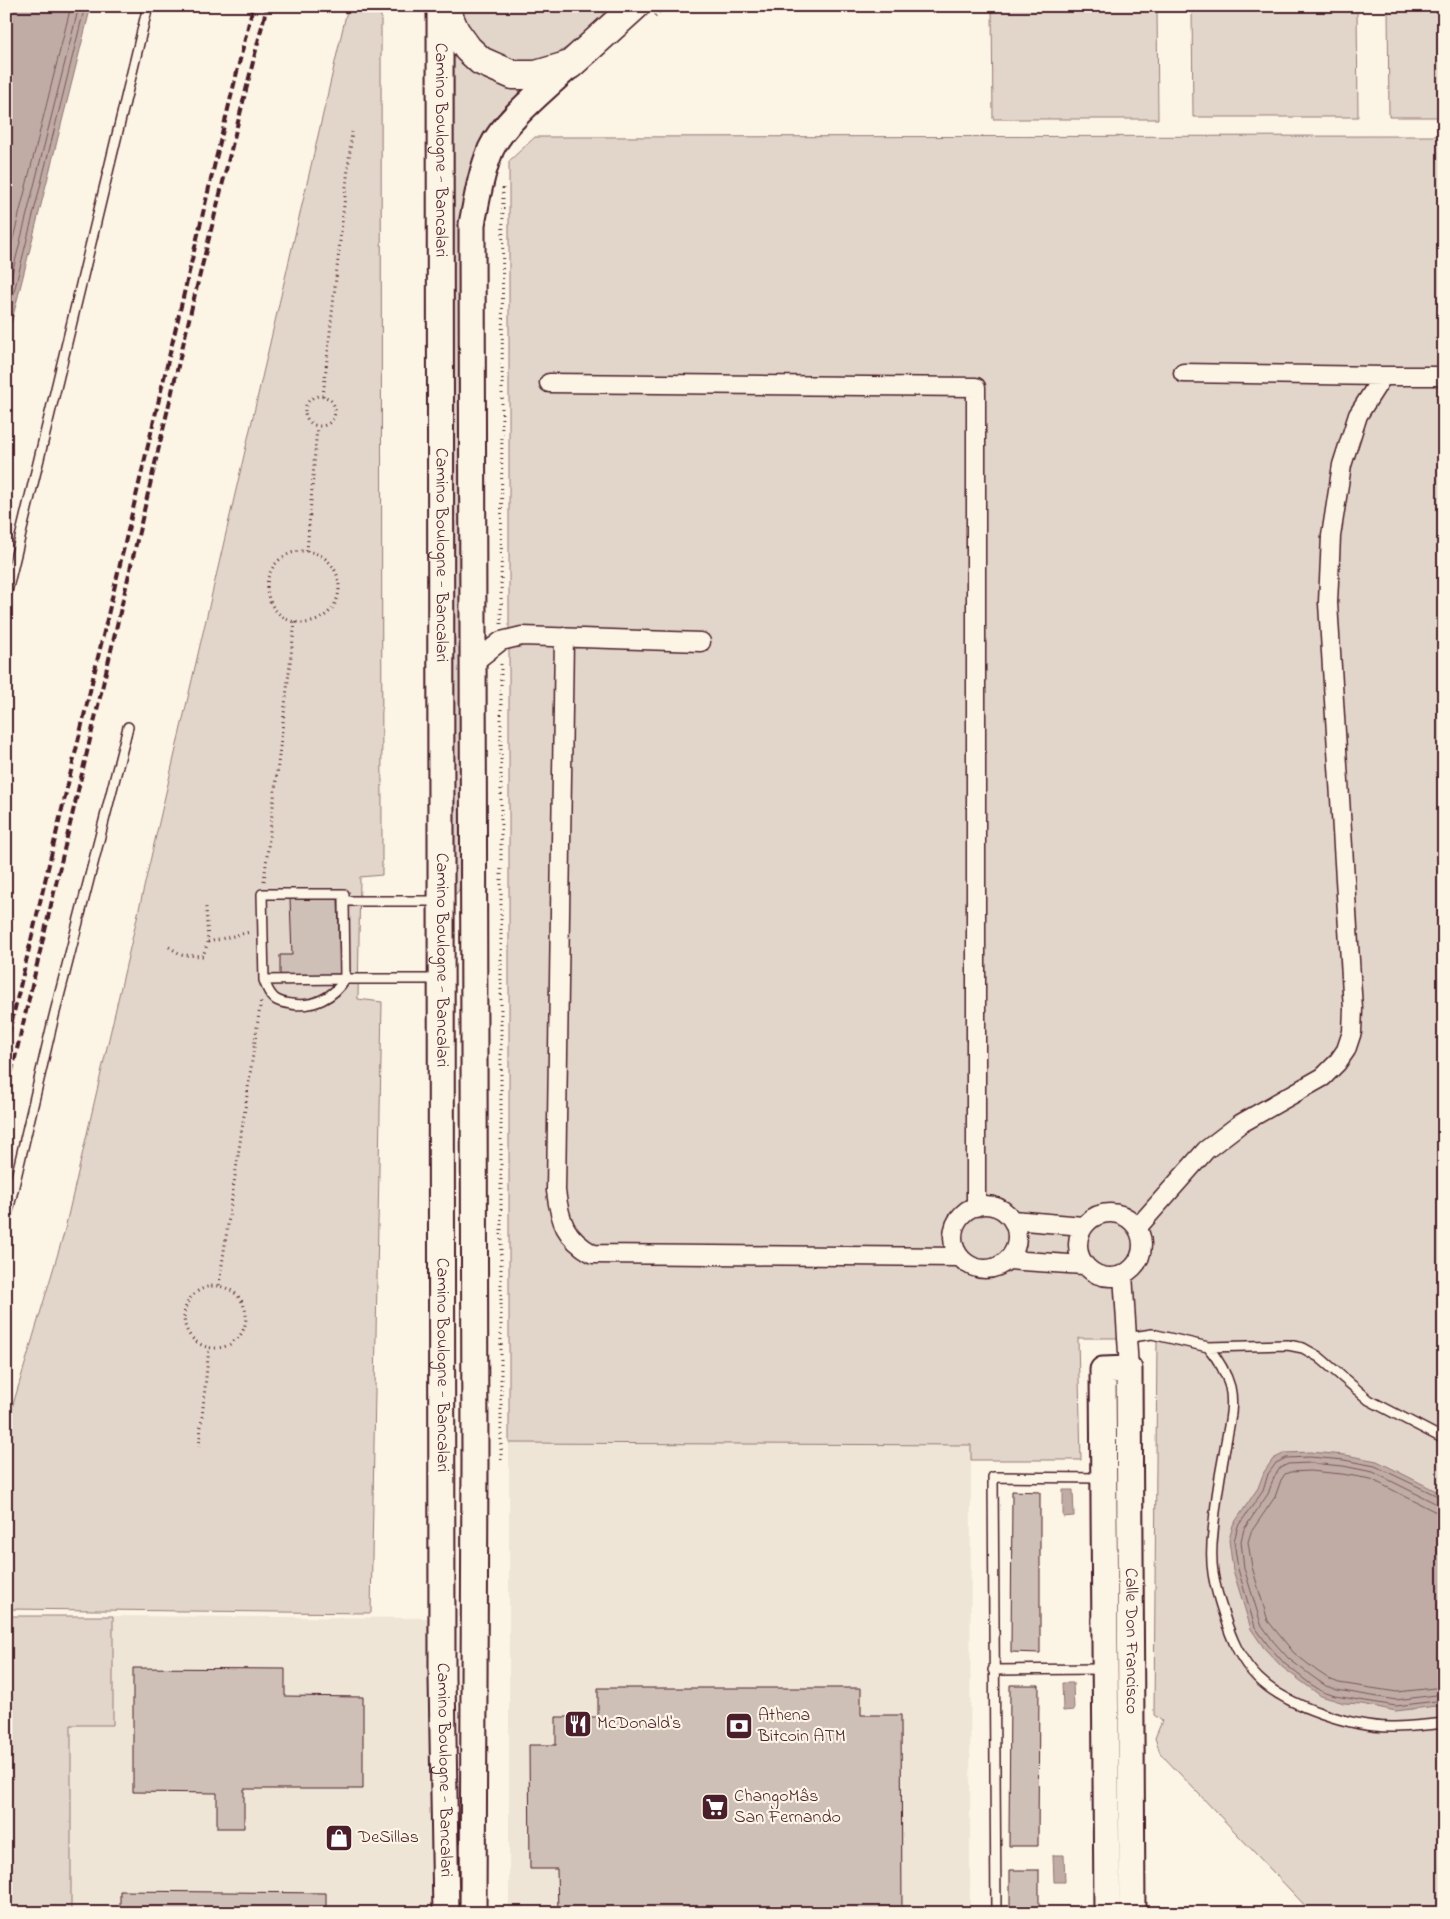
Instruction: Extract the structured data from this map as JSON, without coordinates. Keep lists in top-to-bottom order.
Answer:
{
  "streets": {
    "main road": ["Camino Boulogne - Bancalari", "Calle Don Francisco"]
  },
  "places": {
    "restaurant": ["McDonald's"],
    "bank": ["Athena Bitcoin ATM"],
    "supermarket": ["ChangoMâs San Fernando"],
    "shop": ["DeSillas"]
  }
}
